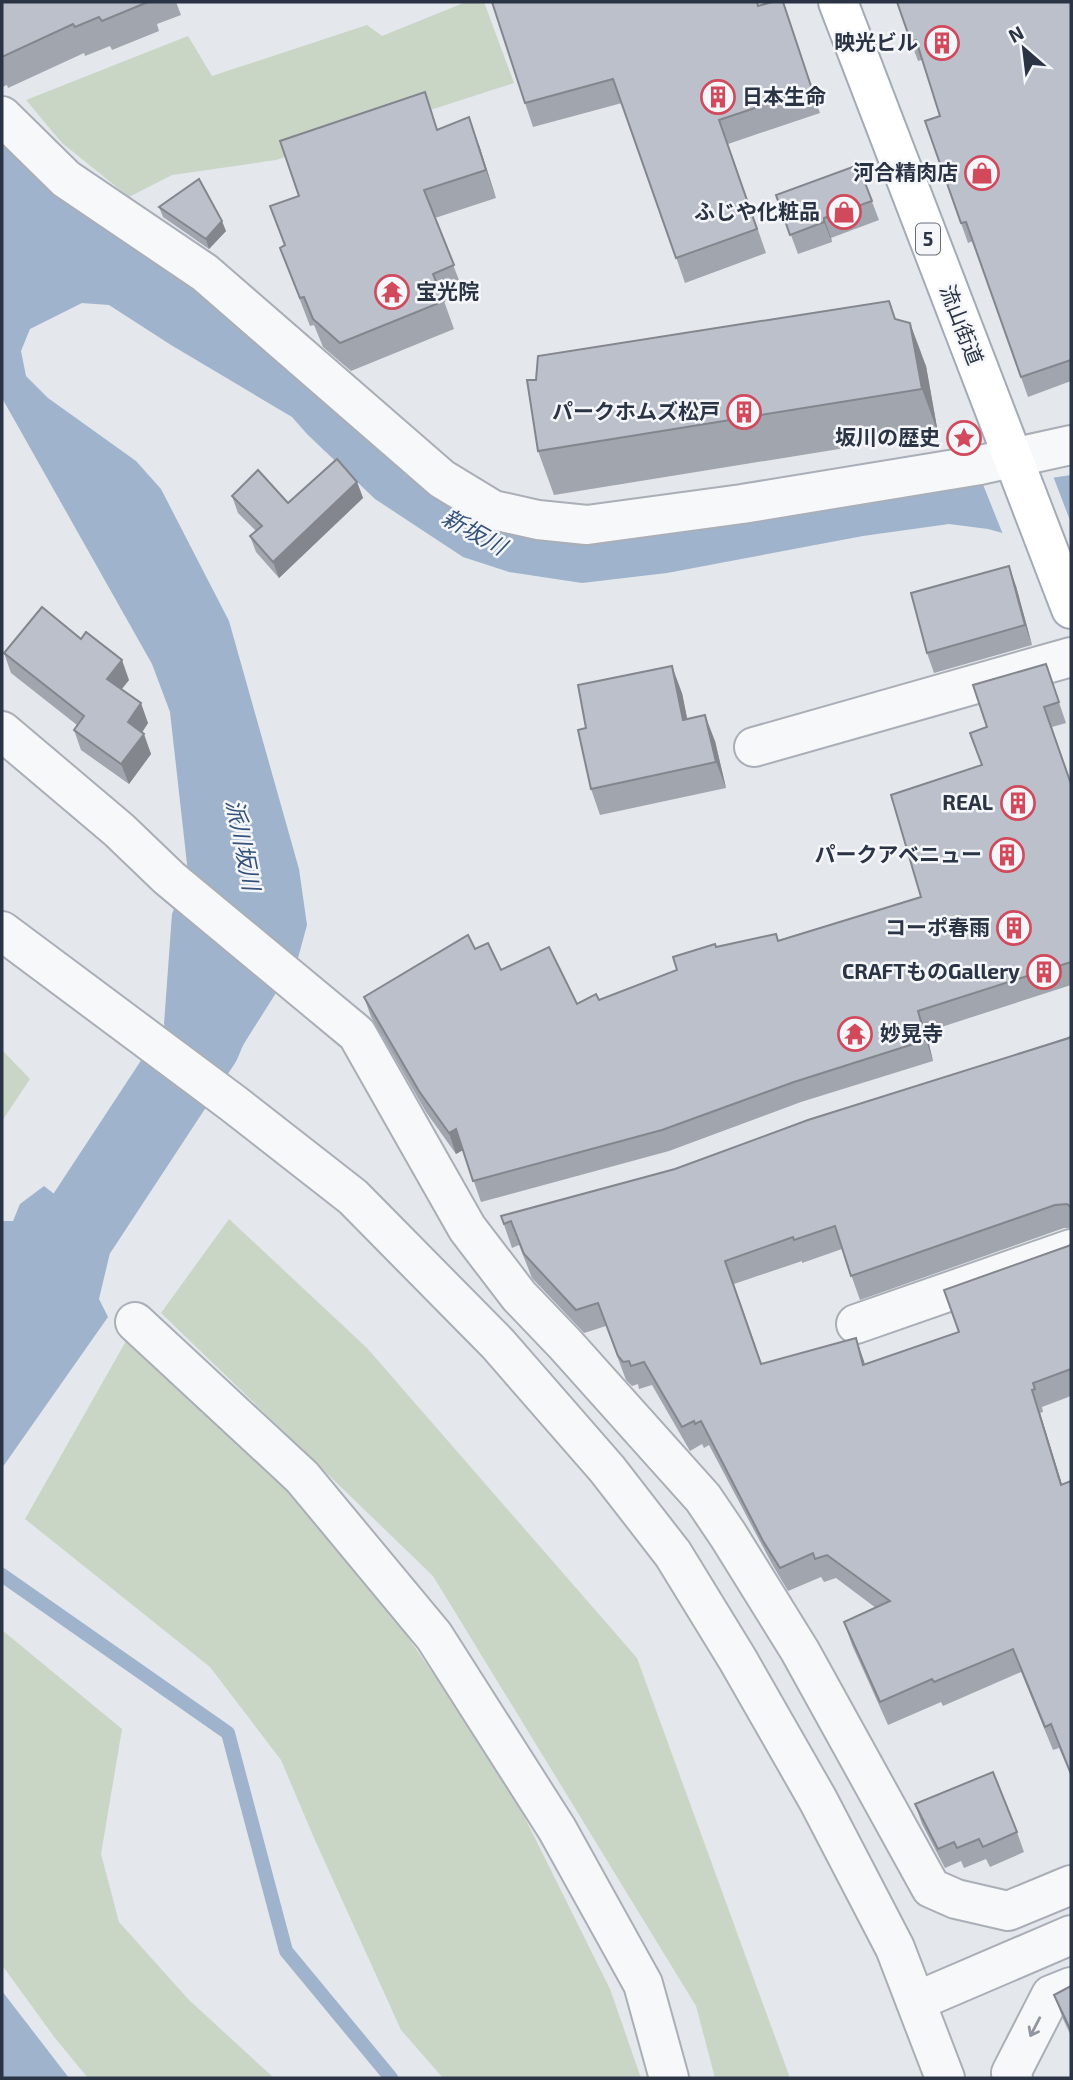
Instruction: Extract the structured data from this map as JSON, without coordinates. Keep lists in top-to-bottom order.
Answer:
{
  "streets": {
    "main road": ["5", "流山街道"]
  },
  "water": ["新坂川", "派川坂川"],
  "places": {
    "building": [
      "映光ビル",
      "日本生命",
      "パークホムズ松戸",
      "REAL",
      "パークアベニュー",
      "コーポ春雨",
      "CRAFTものGallery"
    ],
    "shop": ["河合精肉店", "ふじや化粧品"],
    "temple": ["宝光院", "妙晃寺"],
    "place": ["坂川の歴史"]
  },
  "north": "top left"
}
